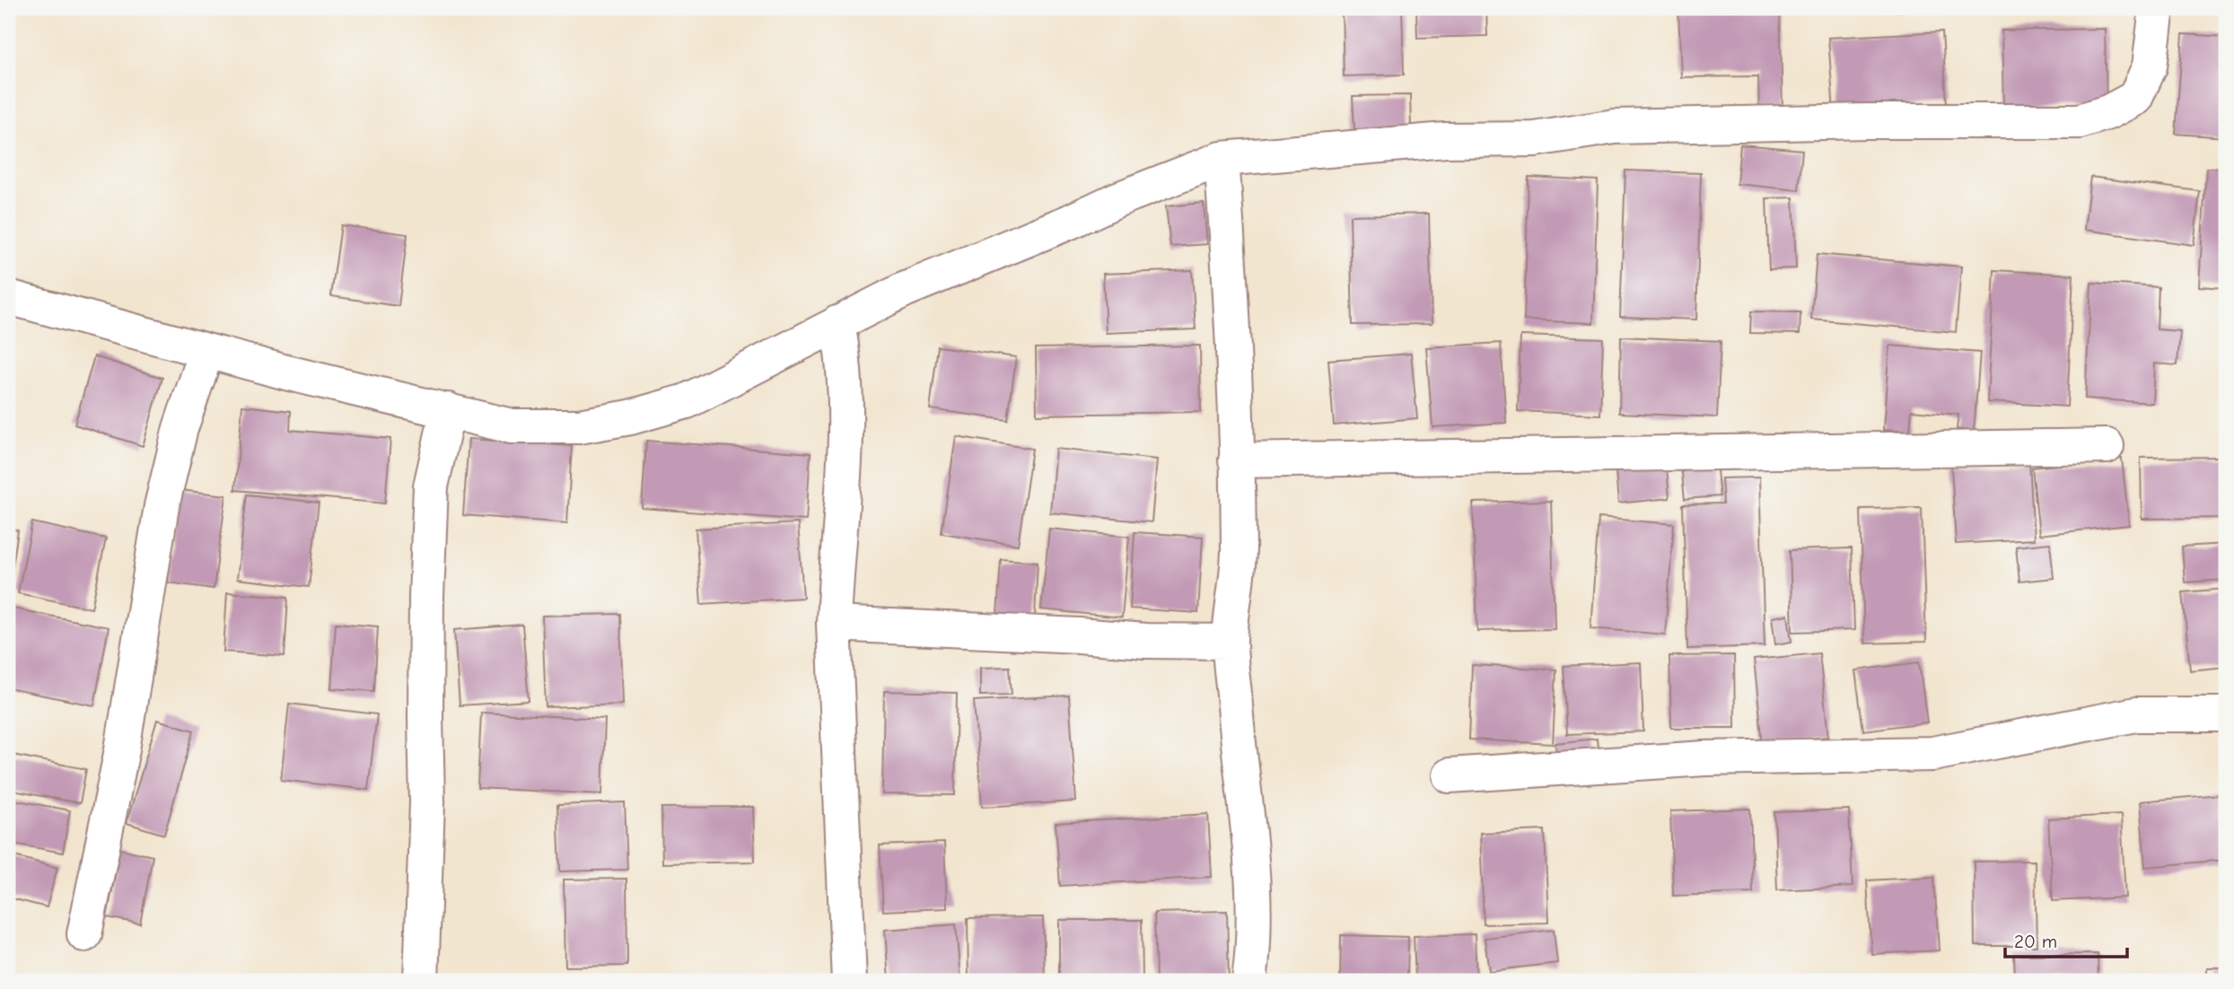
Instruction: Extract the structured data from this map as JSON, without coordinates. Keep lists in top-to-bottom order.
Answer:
{
  "scale_bar": "20 m"
}
